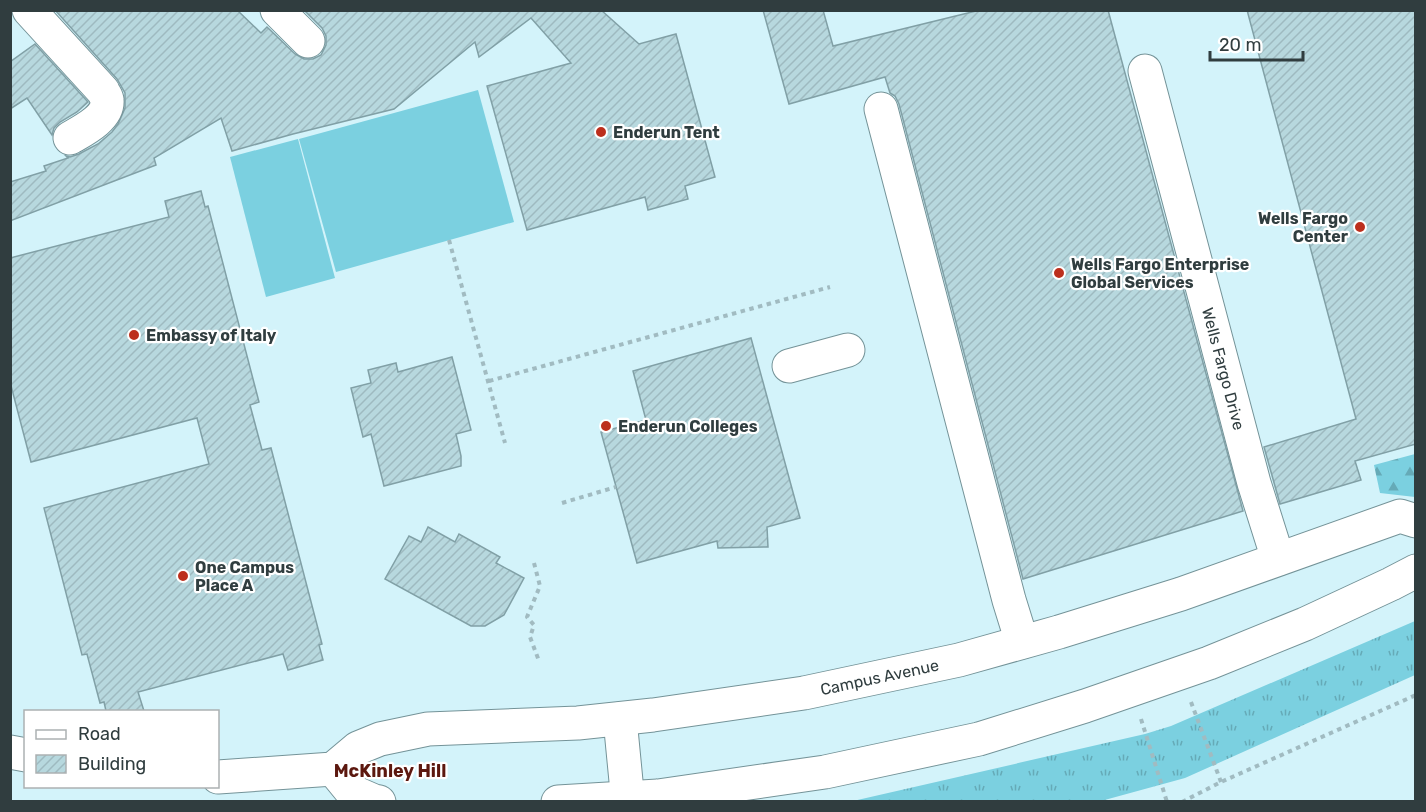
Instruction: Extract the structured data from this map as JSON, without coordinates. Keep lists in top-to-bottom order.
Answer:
{
  "streets": {
    "street": ["Wells Fargo Drive", "Campus Avenue"]
  },
  "crossings": [
    ["Wells Fargo Drive", "Campus Avenue"]
  ],
  "districts": ["McKinley Hill"],
  "places": [
    "Enderun Tent",
    "Wells Fargo Center",
    "Wells Fargo Enterprise Global Services",
    "Embassy of Italy",
    "Enderun Colleges",
    "One Campus Place A"
  ],
  "legend": ["Road", "Building"],
  "scale_bar": "20 m"
}
